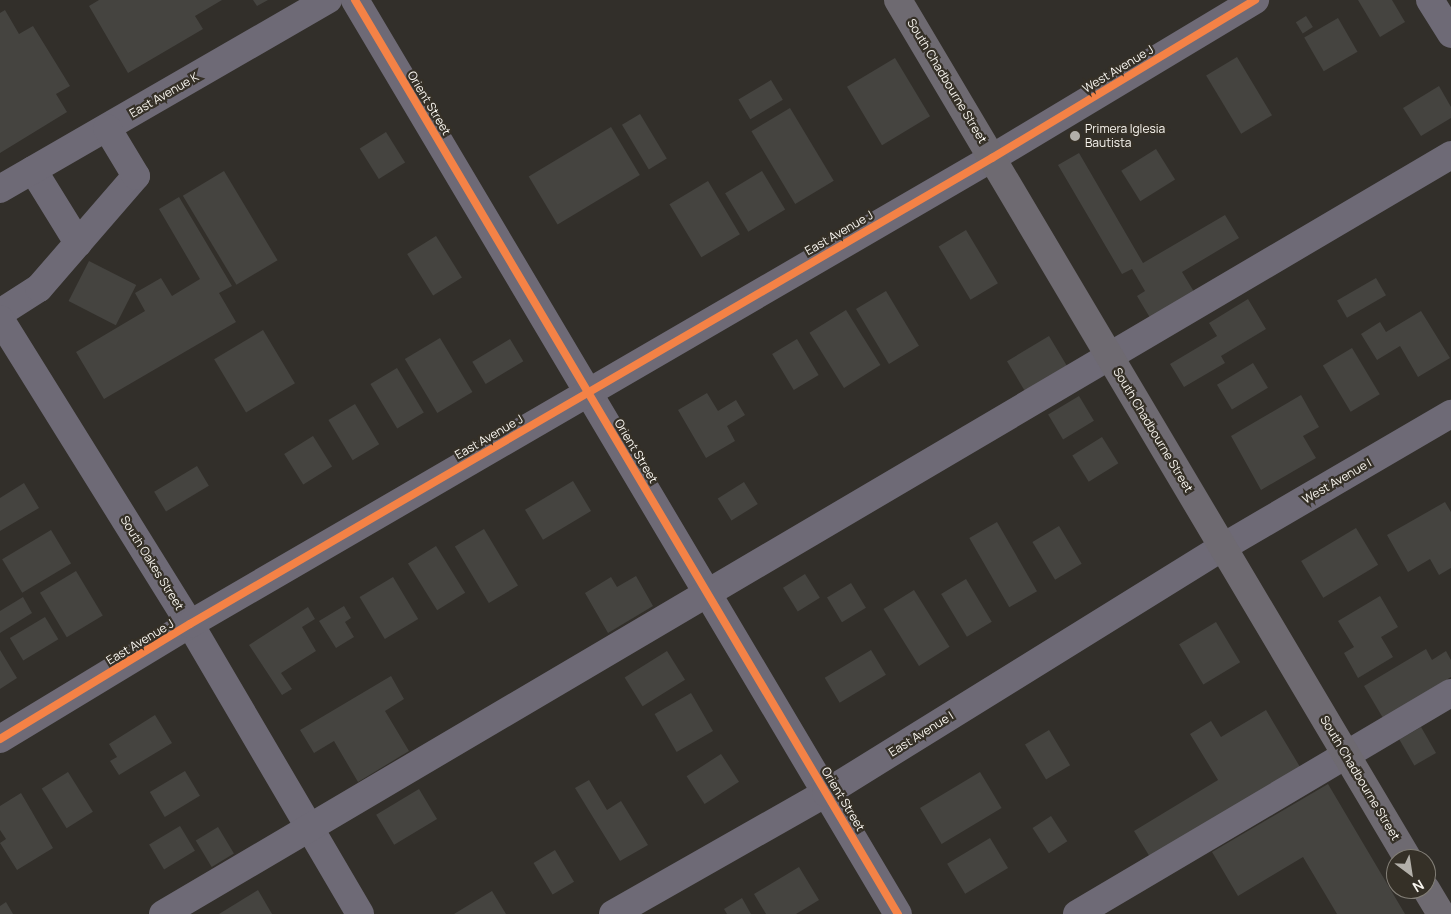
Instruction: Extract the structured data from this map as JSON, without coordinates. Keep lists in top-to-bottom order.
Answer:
{
  "streets": {
    "main road": ["South Chadbourne Street"],
    "street": [
      "West Avenue J",
      "East Avenue K",
      "Orient Street",
      "East Avenue J",
      "West Avenue I",
      "South Oakes Street",
      "East Avenue I"
    ]
  },
  "crossings": [
    ["West Avenue J", "South Chadbourne Street"],
    ["West Avenue J", "East Avenue J"],
    ["South Chadbourne Street", "East Avenue J"],
    ["South Chadbourne Street", "West Avenue I"],
    ["South Chadbourne Street", "East Avenue I"],
    ["Orient Street", "East Avenue J"],
    ["Orient Street", "East Avenue I"],
    ["East Avenue J", "South Oakes Street"],
    ["West Avenue I", "East Avenue I"]
  ],
  "places": ["Primera Iglesia Bautista"],
  "north": "bottom right"
}
